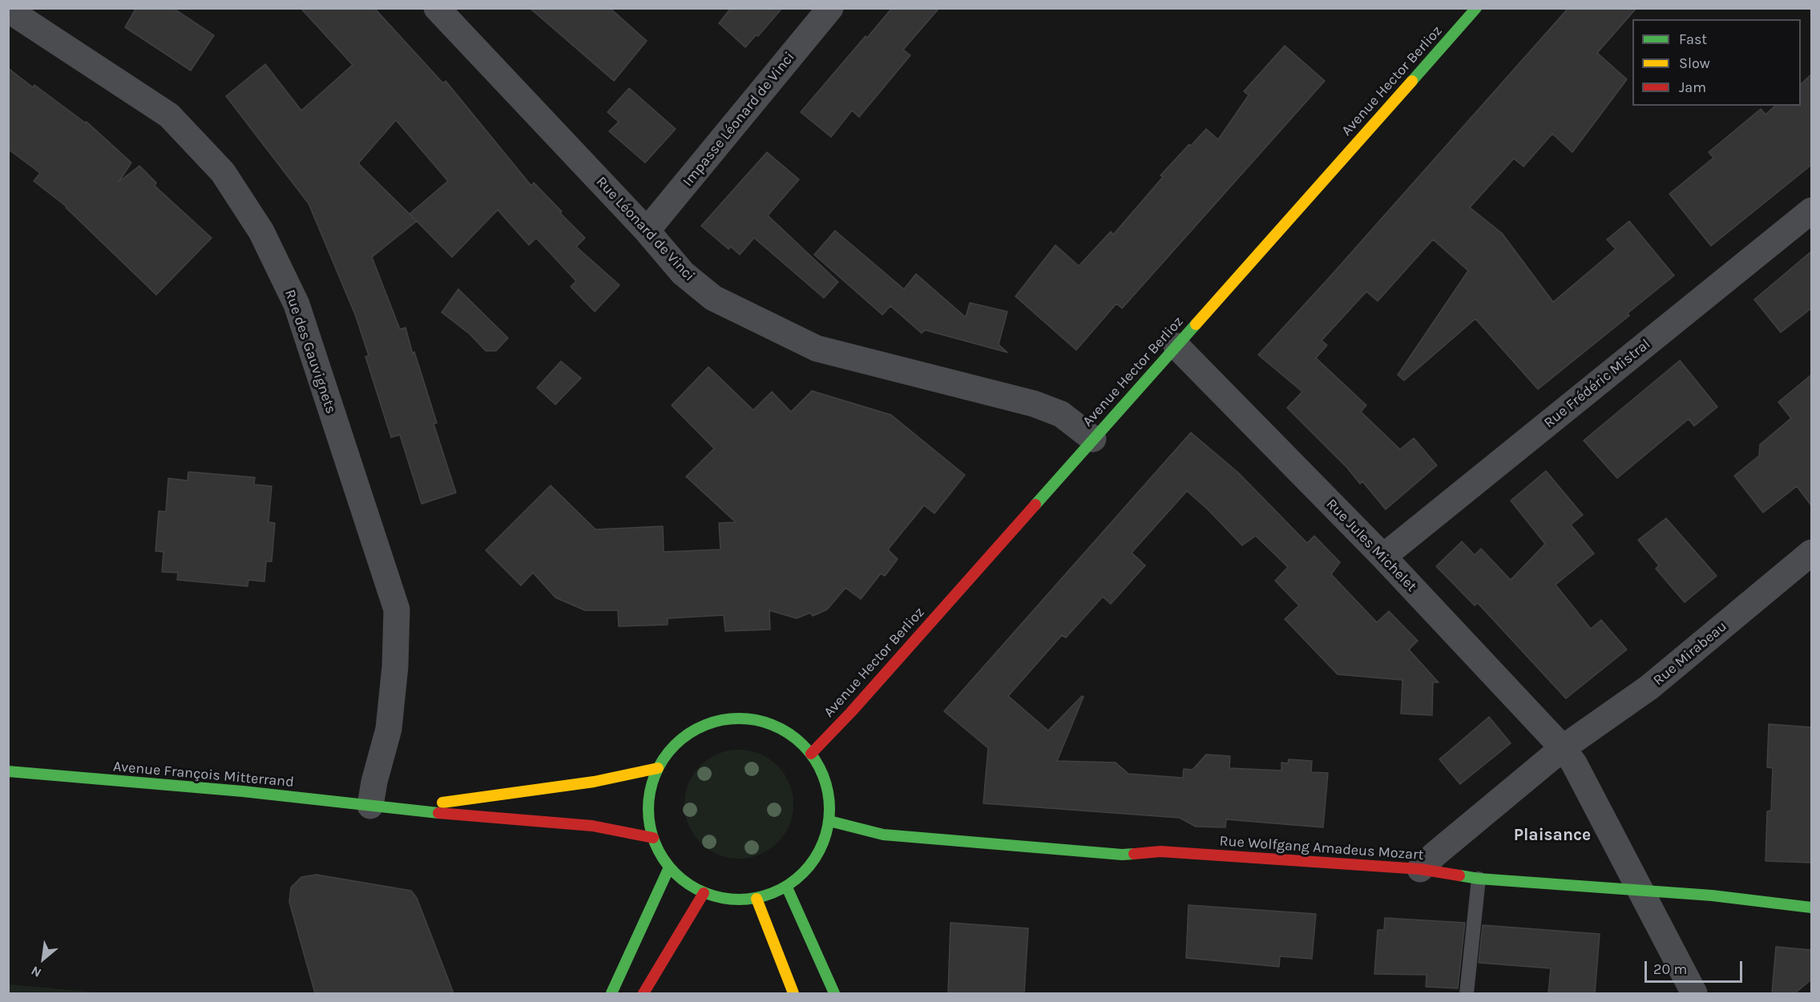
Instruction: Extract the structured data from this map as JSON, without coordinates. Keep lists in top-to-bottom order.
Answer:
{
  "streets": {
    "street": [
      "Avenue Hector Berlioz",
      "Impasse Léonard de Vinci",
      "Rue Léonard de Vinci",
      "Rue des Gauvignets",
      "Rue Frédéric Mistral",
      "Rue Jules Michelet",
      "Rue Mirabeau",
      "Avenue François Mitterrand",
      "Rue Wolfgang Amadeus Mozart"
    ]
  },
  "crossings": [
    ["Avenue Hector Berlioz", "Rue Léonard de Vinci"],
    ["Avenue Hector Berlioz", "Rue Jules Michelet"],
    ["Impasse Léonard de Vinci", "Rue Léonard de Vinci"],
    ["Rue des Gauvignets", "Avenue François Mitterrand"],
    ["Rue Frédéric Mistral", "Rue Jules Michelet"],
    ["Rue Jules Michelet", "Rue Mirabeau"],
    ["Rue Jules Michelet", "Rue Wolfgang Amadeus Mozart"],
    ["Rue Mirabeau", "Rue Wolfgang Amadeus Mozart"]
  ],
  "districts": ["Plaisance"],
  "legend": ["Fast", "Slow", "Jam"],
  "scale_bar": "20 m",
  "north": "bottom left"
}
